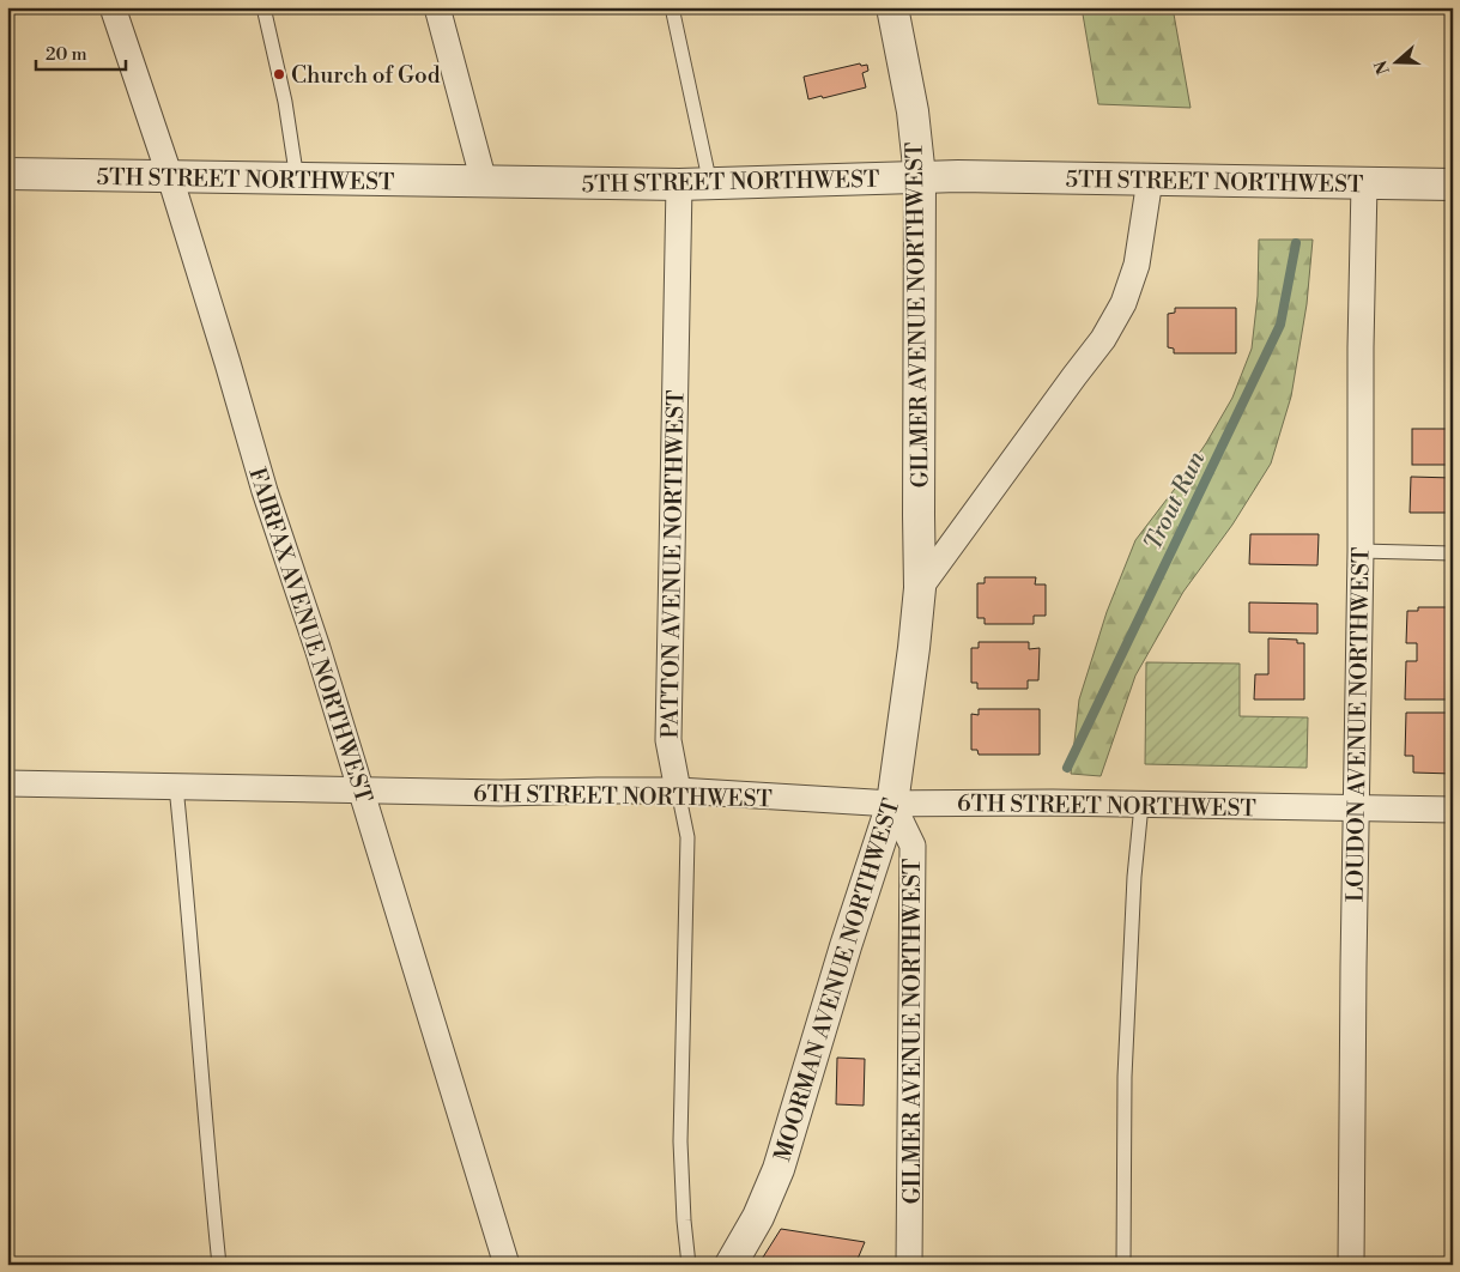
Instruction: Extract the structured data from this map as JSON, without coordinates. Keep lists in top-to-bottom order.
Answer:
{
  "streets": {
    "street": [
      "5TH STREET NORTHWEST",
      "GILMER AVENUE NORTHWEST",
      "PATTON AVENUE NORTHWEST",
      "FAIRFAX AVENUE NORTHWEST",
      "LOUDON AVENUE NORTHWEST",
      "6TH STREET NORTHWEST",
      "MOORMAN AVENUE NORTHWEST"
    ]
  },
  "crossings": [
    ["5TH STREET NORTHWEST", "GILMER AVENUE NORTHWEST"],
    ["5TH STREET NORTHWEST", "PATTON AVENUE NORTHWEST"],
    ["5TH STREET NORTHWEST", "FAIRFAX AVENUE NORTHWEST"],
    ["5TH STREET NORTHWEST", "LOUDON AVENUE NORTHWEST"],
    ["GILMER AVENUE NORTHWEST", "6TH STREET NORTHWEST"],
    ["GILMER AVENUE NORTHWEST", "MOORMAN AVENUE NORTHWEST"],
    ["PATTON AVENUE NORTHWEST", "6TH STREET NORTHWEST"],
    ["FAIRFAX AVENUE NORTHWEST", "6TH STREET NORTHWEST"],
    ["LOUDON AVENUE NORTHWEST", "6TH STREET NORTHWEST"],
    ["6TH STREET NORTHWEST", "MOORMAN AVENUE NORTHWEST"]
  ],
  "water": ["Trout Run"],
  "places": ["Church of God"],
  "scale_bar": "20 m",
  "north": "left"
}
